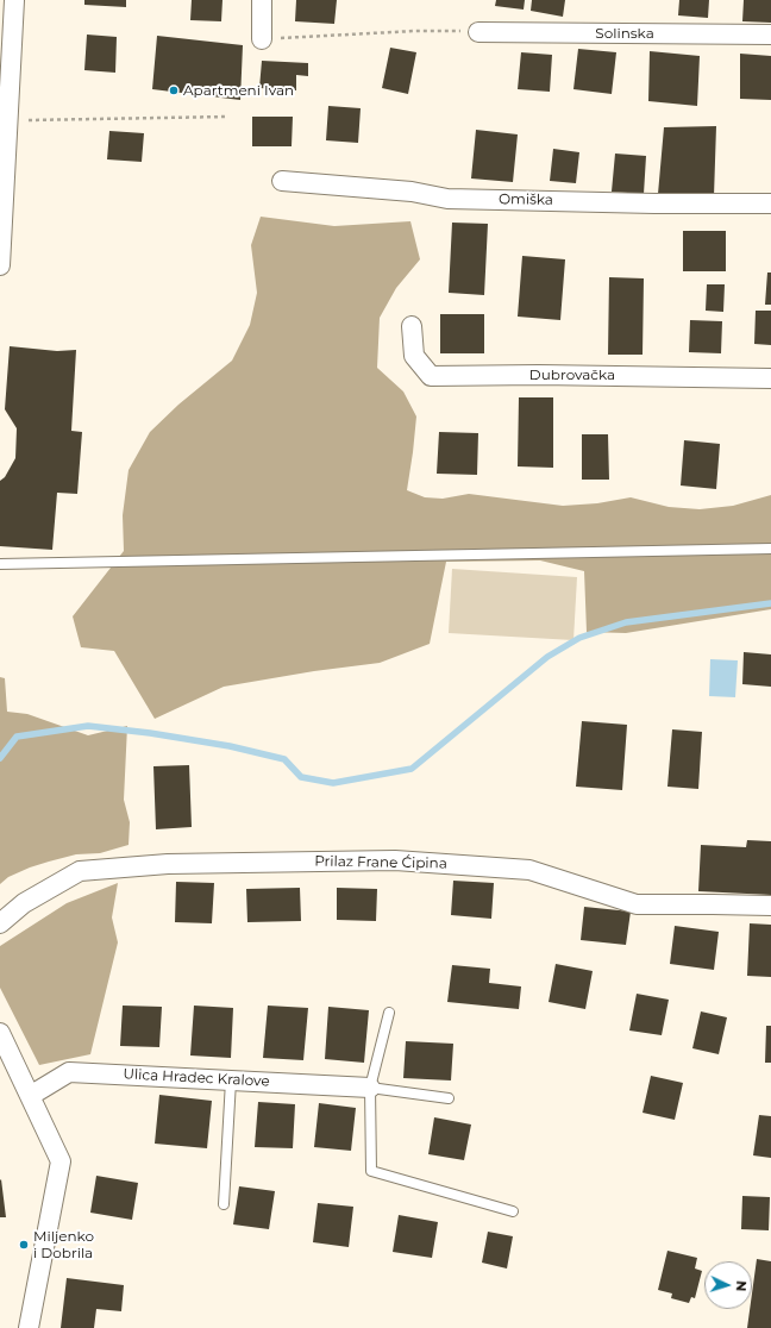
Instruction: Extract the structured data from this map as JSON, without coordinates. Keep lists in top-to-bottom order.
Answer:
{
  "streets": {
    "street": [
      "Solinska",
      "Omiška",
      "Dubrovačka",
      "Prilaz Frane Ćipina",
      "Ulica Hradec Kralove"
    ]
  },
  "places": ["Apartmeni Ivan", "Miljenko i Dobrila"],
  "north": "right"
}
